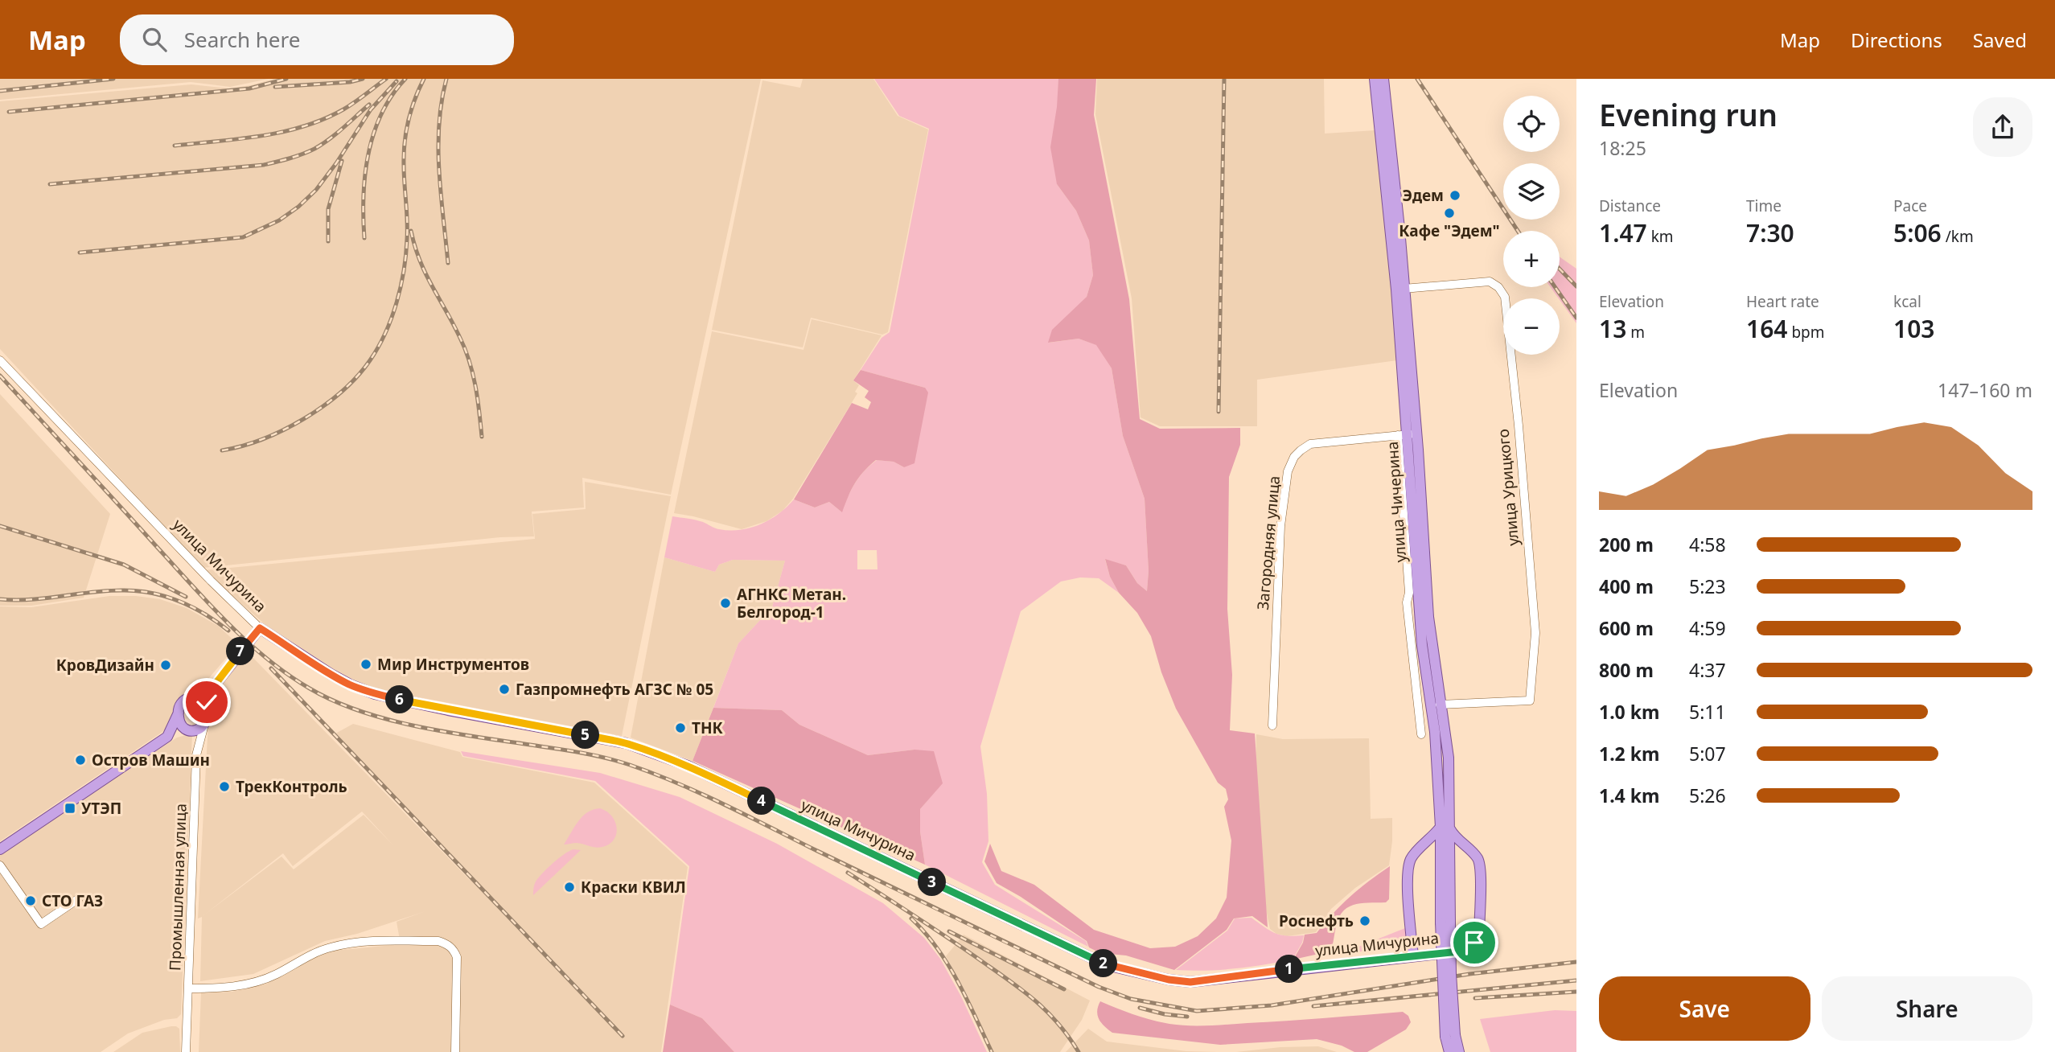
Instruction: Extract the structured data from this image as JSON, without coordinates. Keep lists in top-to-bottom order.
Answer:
{
  "streets": {
    "main road": ["улица Чичерина", "улица Мичурина"],
    "street": ["улица Урицкого", "Загородняя улица", "Промышленная улица"]
  },
  "crossings": [
    ["улица Урицкого", "улица Чичерина"],
    ["улица Чичерина", "Загородняя улица"]
  ],
  "places": {
    "other": [
      "Эдем",
      "Кафе \"Эдем\"",
      "АГНКС Метан. Белгород-1",
      "Мир Инструментов",
      "КровДизайн",
      "Газпромнефть АГЗС № 05",
      "ТНК",
      "Остров Машин",
      "ТрекКонтроль",
      "Краски КВИЛ",
      "СТО ГАЗ",
      "Роснефть"
    ],
    "transit": ["УТЭП"]
  },
  "page": {
    "header": "Map",
    "search": "Search here",
    "nav": ["Map", "Directions", "Saved"],
    "heading": ["Evening run", "18:25"],
    "map_buttons": ["+", "−"],
    "stats": [
      ["Distance", "1.47 km"],
      ["Time", "7:30"],
      ["Pace", "5:06 /km"],
      ["Elevation", "13 m"],
      ["Heart rate", "164 bpm"],
      ["kcal", "103"]
    ],
    "chart": ["Elevation", "147–160 m"],
    "list": [
      {
        "name": "200 m",
        "note": "4:58"
      },
      {
        "name": "400 m",
        "note": "5:23"
      },
      {
        "name": "600 m",
        "note": "4:59"
      },
      {
        "name": "800 m",
        "note": "4:37"
      },
      {
        "name": "1.0 km",
        "note": "5:11"
      },
      {
        "name": "1.2 km",
        "note": "5:07"
      },
      {
        "name": "1.4 km",
        "note": "5:26"
      }
    ],
    "pins": [
      "7",
      "6",
      "5",
      "4",
      "3",
      "2",
      "1"
    ],
    "buttons": ["Save", "Share"]
  }
}
